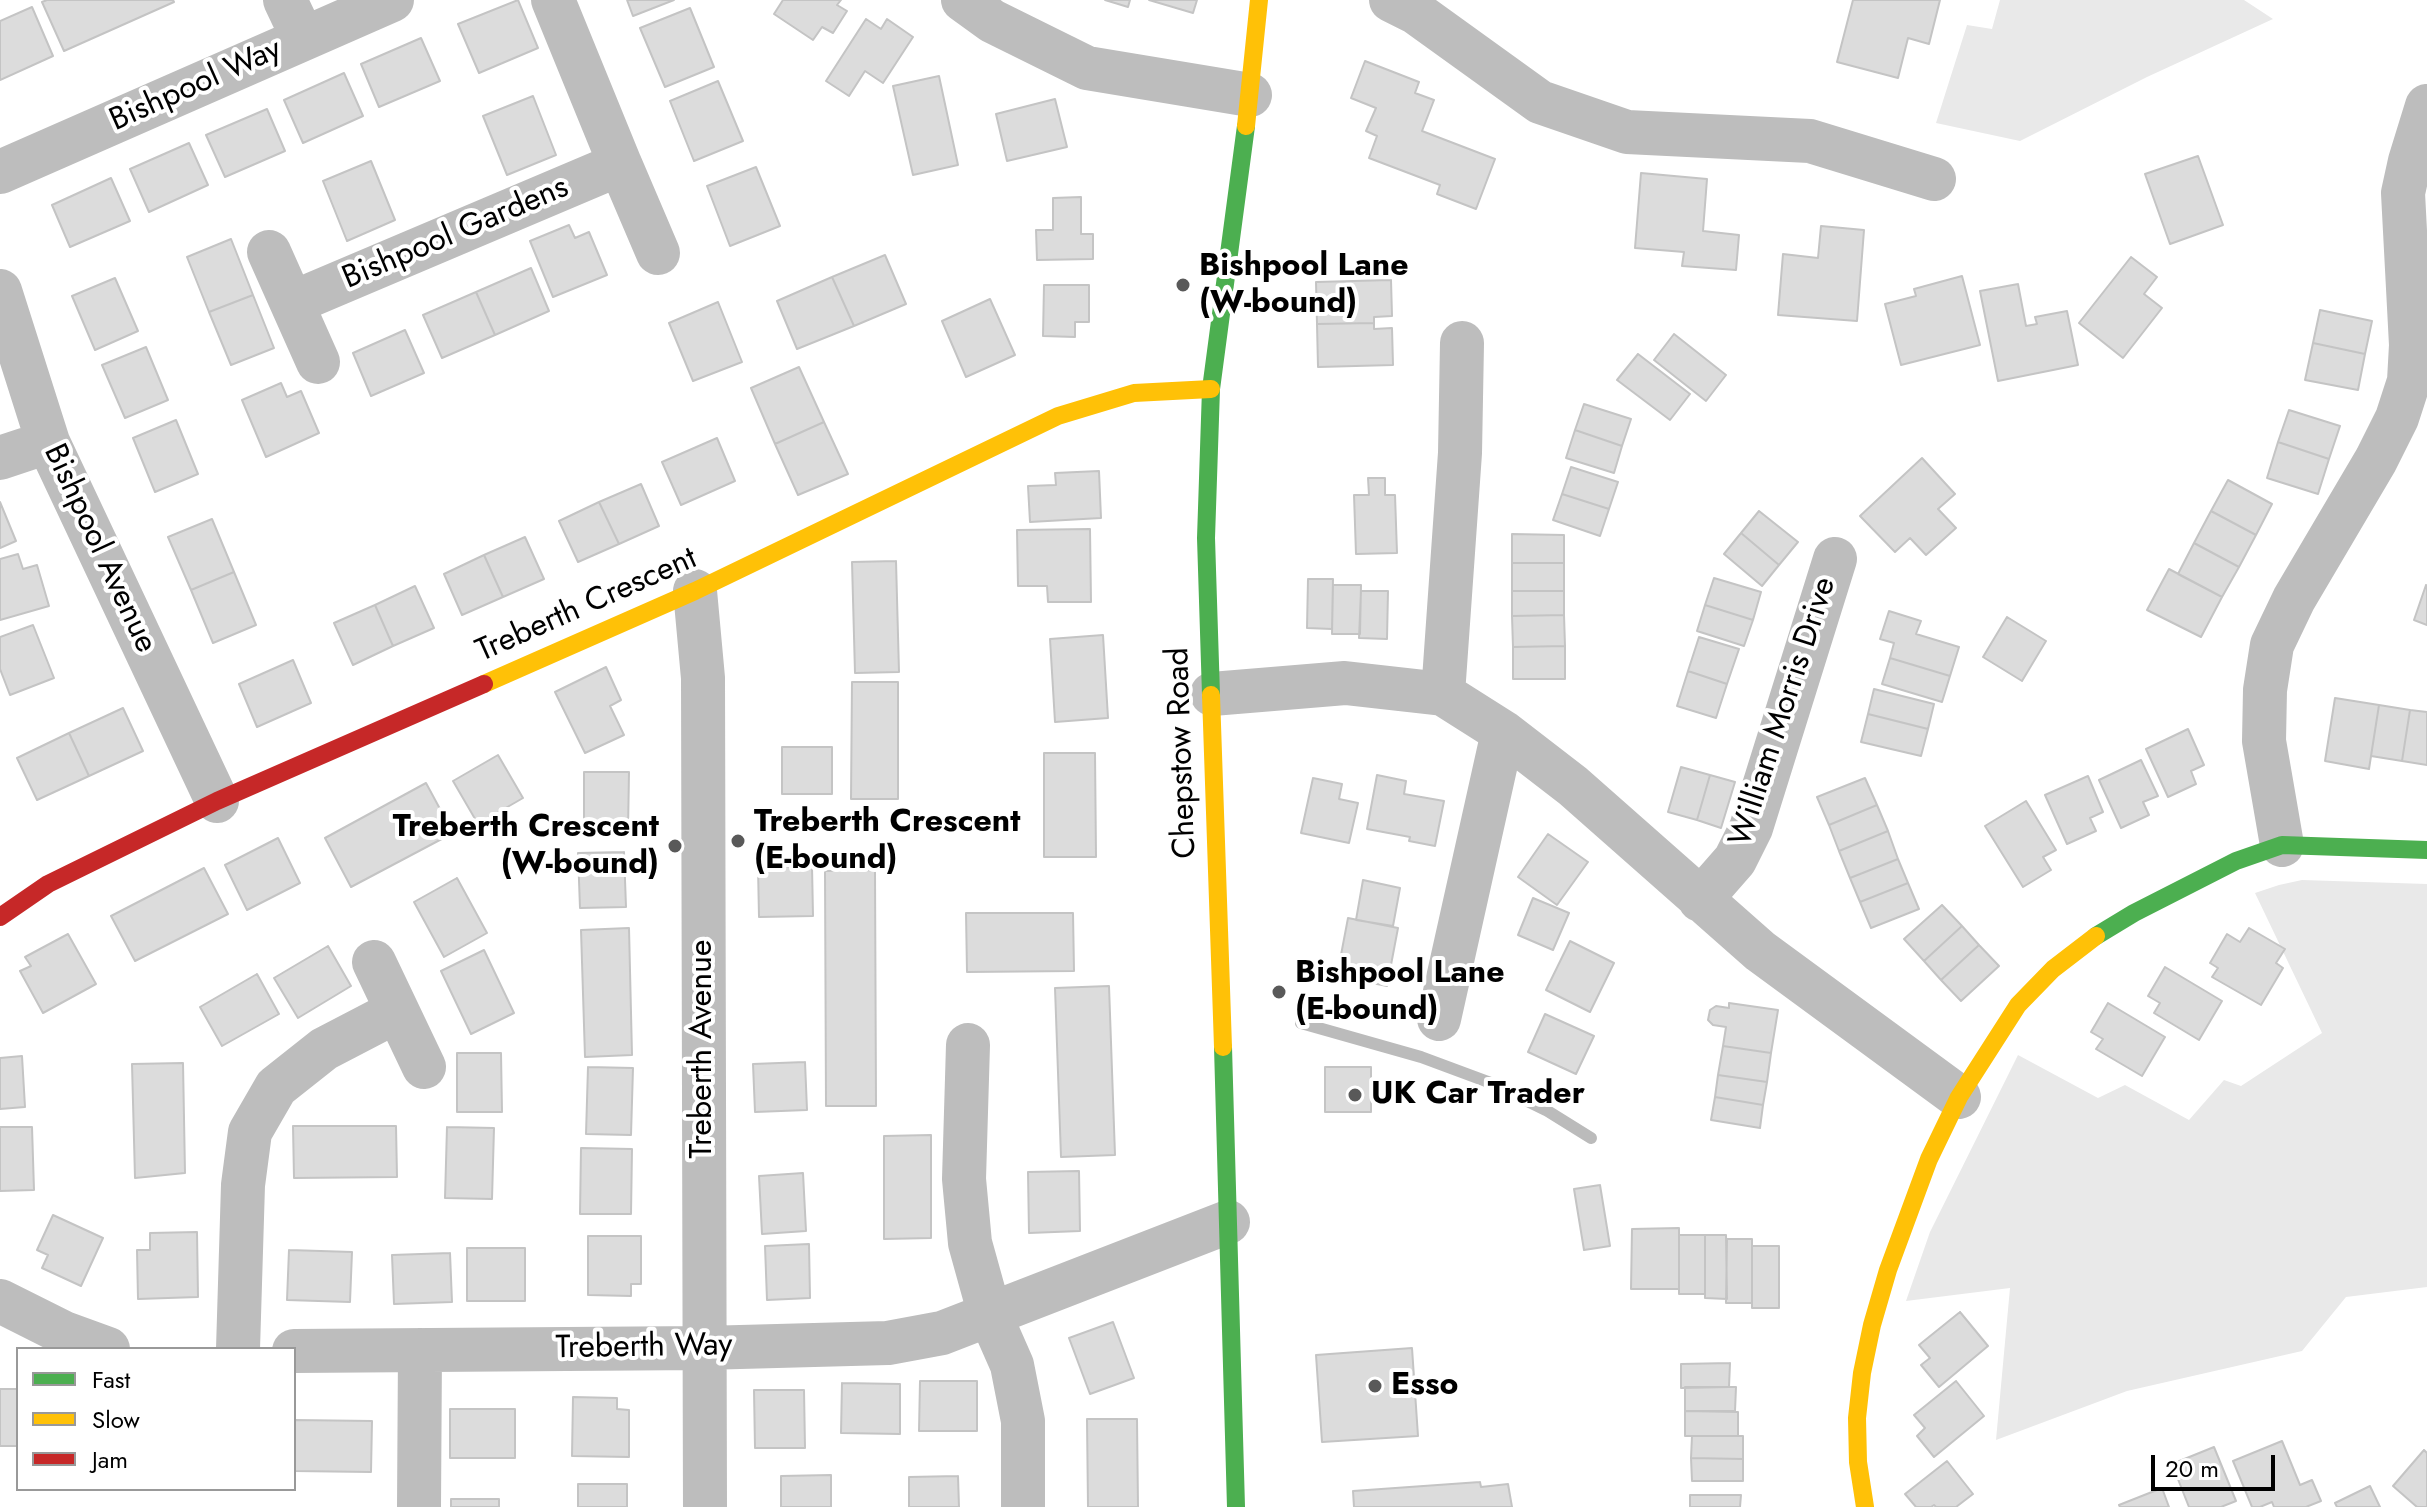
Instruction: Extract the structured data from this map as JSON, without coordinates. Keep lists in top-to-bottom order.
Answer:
{
  "streets": {
    "street": [
      "Bishpool Way",
      "Bishpool Gardens",
      "Bishpool Avenue",
      "Treberth Crescent",
      "William Morris Drive",
      "Chepstow Road",
      "Treberth Avenue",
      "Treberth Way"
    ]
  },
  "crossings": [
    ["Bishpool Avenue", "Treberth Crescent"],
    ["Treberth Crescent", "Chepstow Road"],
    ["Treberth Crescent", "Treberth Avenue"],
    ["Chepstow Road", "Treberth Way"],
    ["Treberth Avenue", "Treberth Way"]
  ],
  "places": [
    "Bishpool Lane (W-bound)",
    "Treberth Crescent (E-bound)",
    "Treberth Crescent (W-bound)",
    "Bishpool Lane (E-bound)",
    "UK Car Trader",
    "Esso"
  ],
  "legend": ["Fast", "Slow", "Jam"],
  "scale_bar": "20 m"
}
